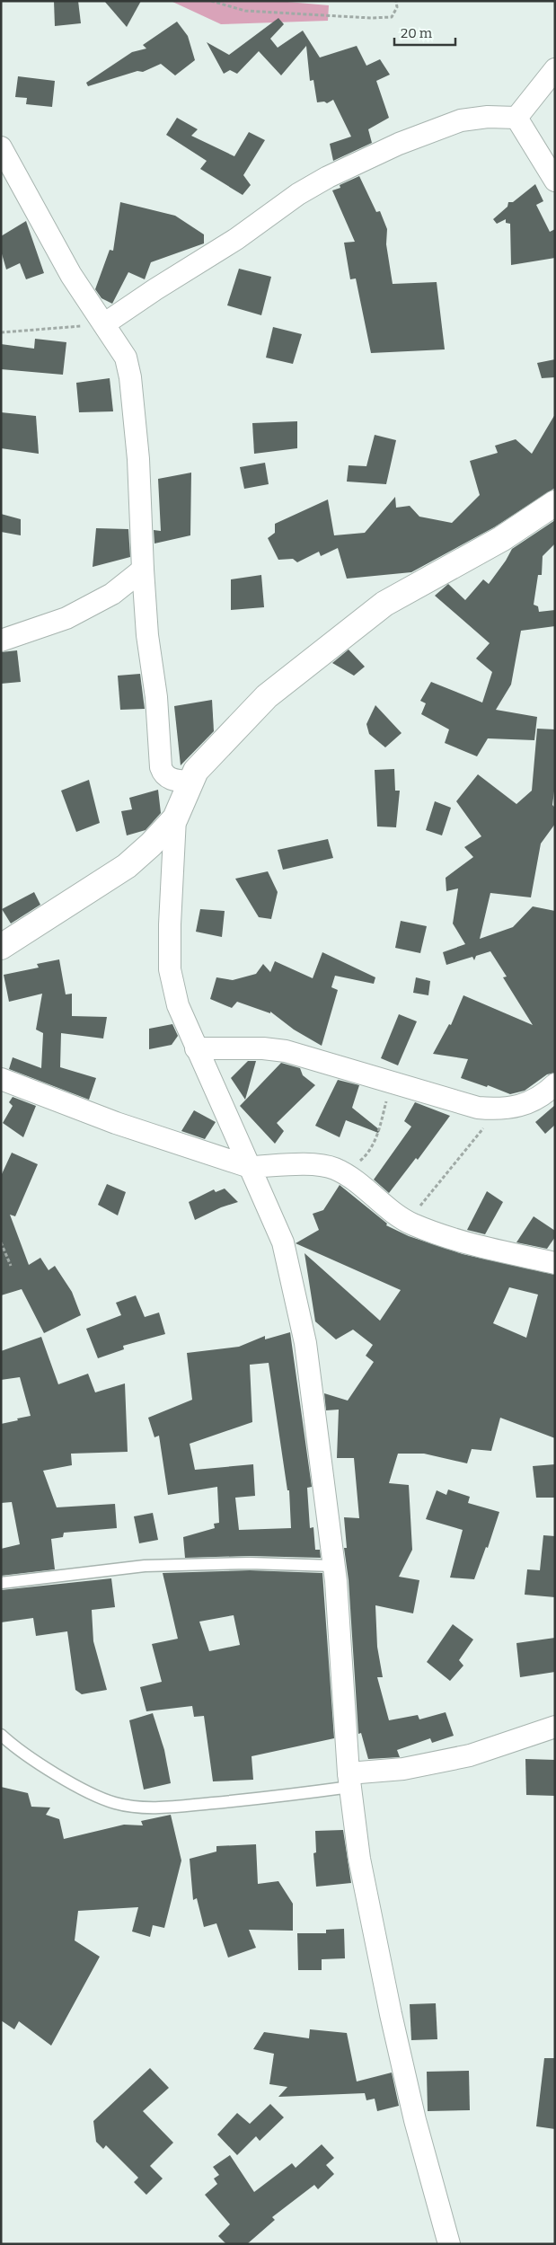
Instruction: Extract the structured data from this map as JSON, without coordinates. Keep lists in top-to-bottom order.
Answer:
{
  "scale_bar": "20 m"
}
